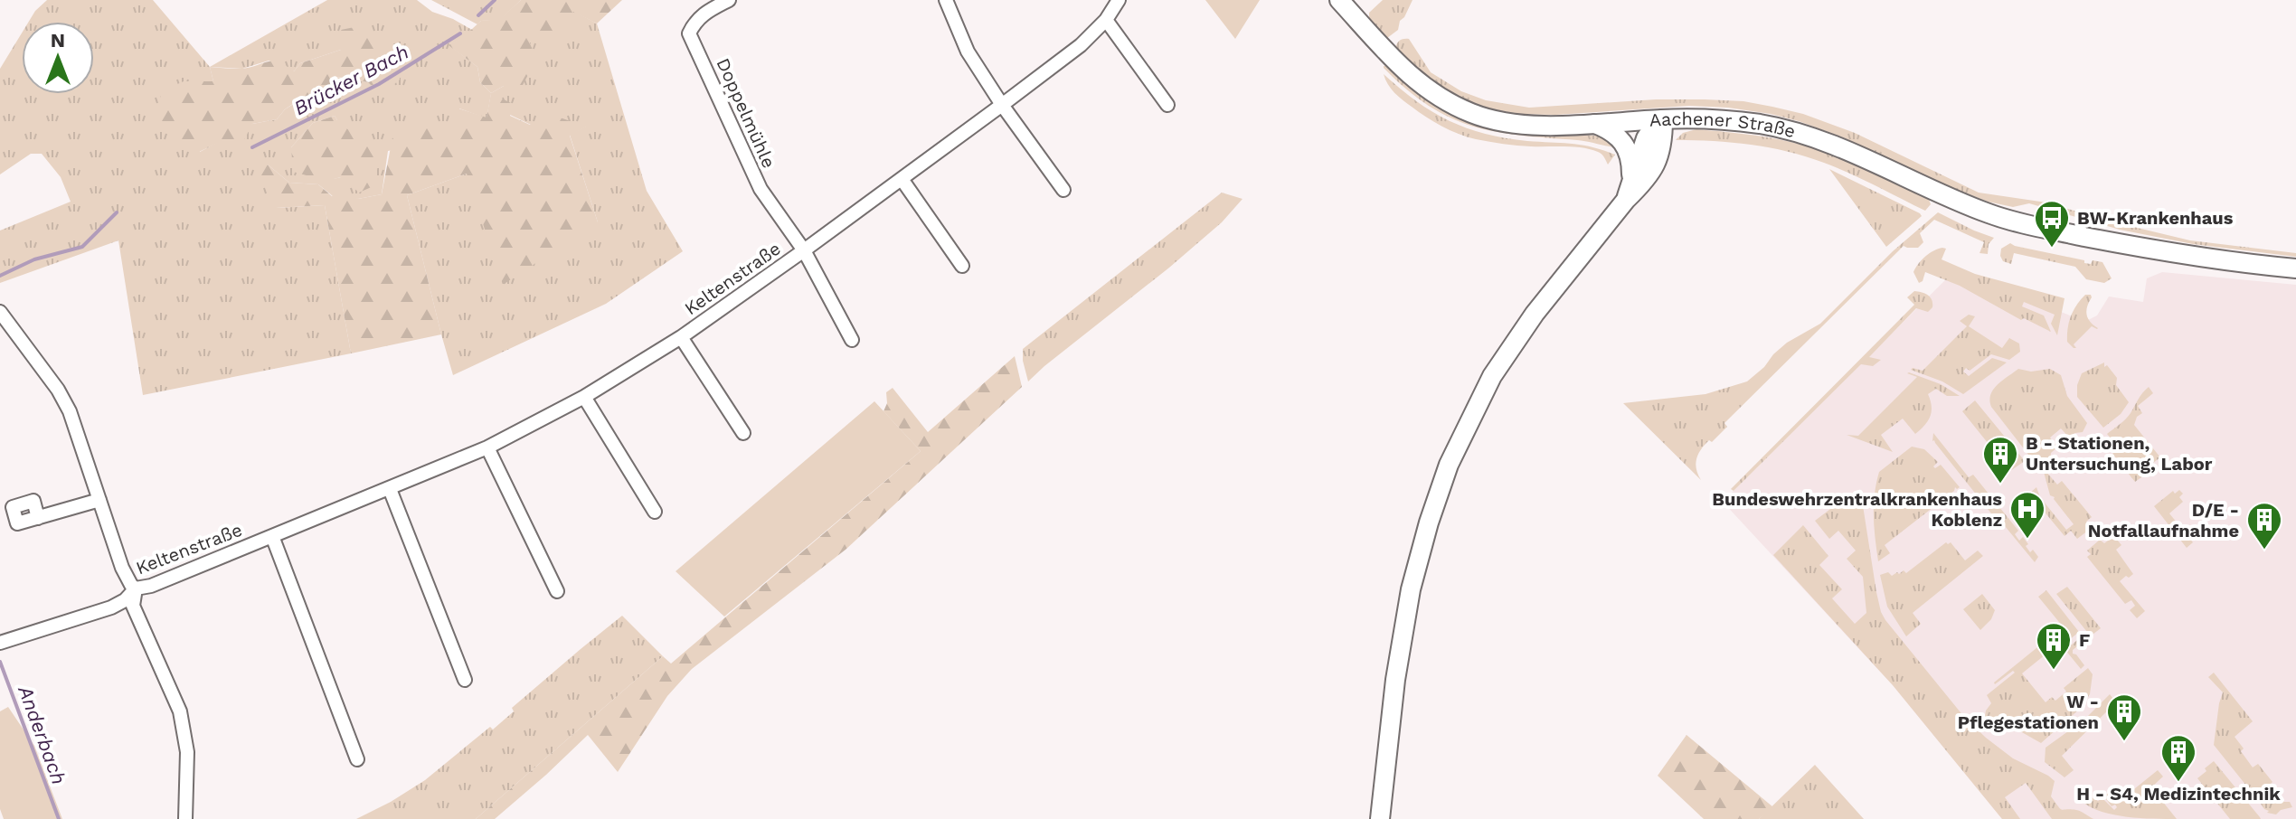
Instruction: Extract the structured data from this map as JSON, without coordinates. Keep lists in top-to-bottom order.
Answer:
{
  "streets": {
    "main road": ["Aachener Straße"],
    "street": ["Doppelmühle", "Keltenstraße"]
  },
  "crossings": [
    ["Doppelmühle", "Keltenstraße"]
  ],
  "water": ["Brücker Bach", "Anderbach"],
  "places": {
    "bus stop": ["BW-Krankenhaus"],
    "building": [
      "B - Stationen, Untersuchung, Labor",
      "D/E - Notfallaufnahme",
      "F",
      "W - Pflegestationen",
      "H - S4, Medizintechnik"
    ],
    "hospital": ["Bundeswehrzentralkrankenhaus Koblenz"]
  },
  "north": "top"
}
